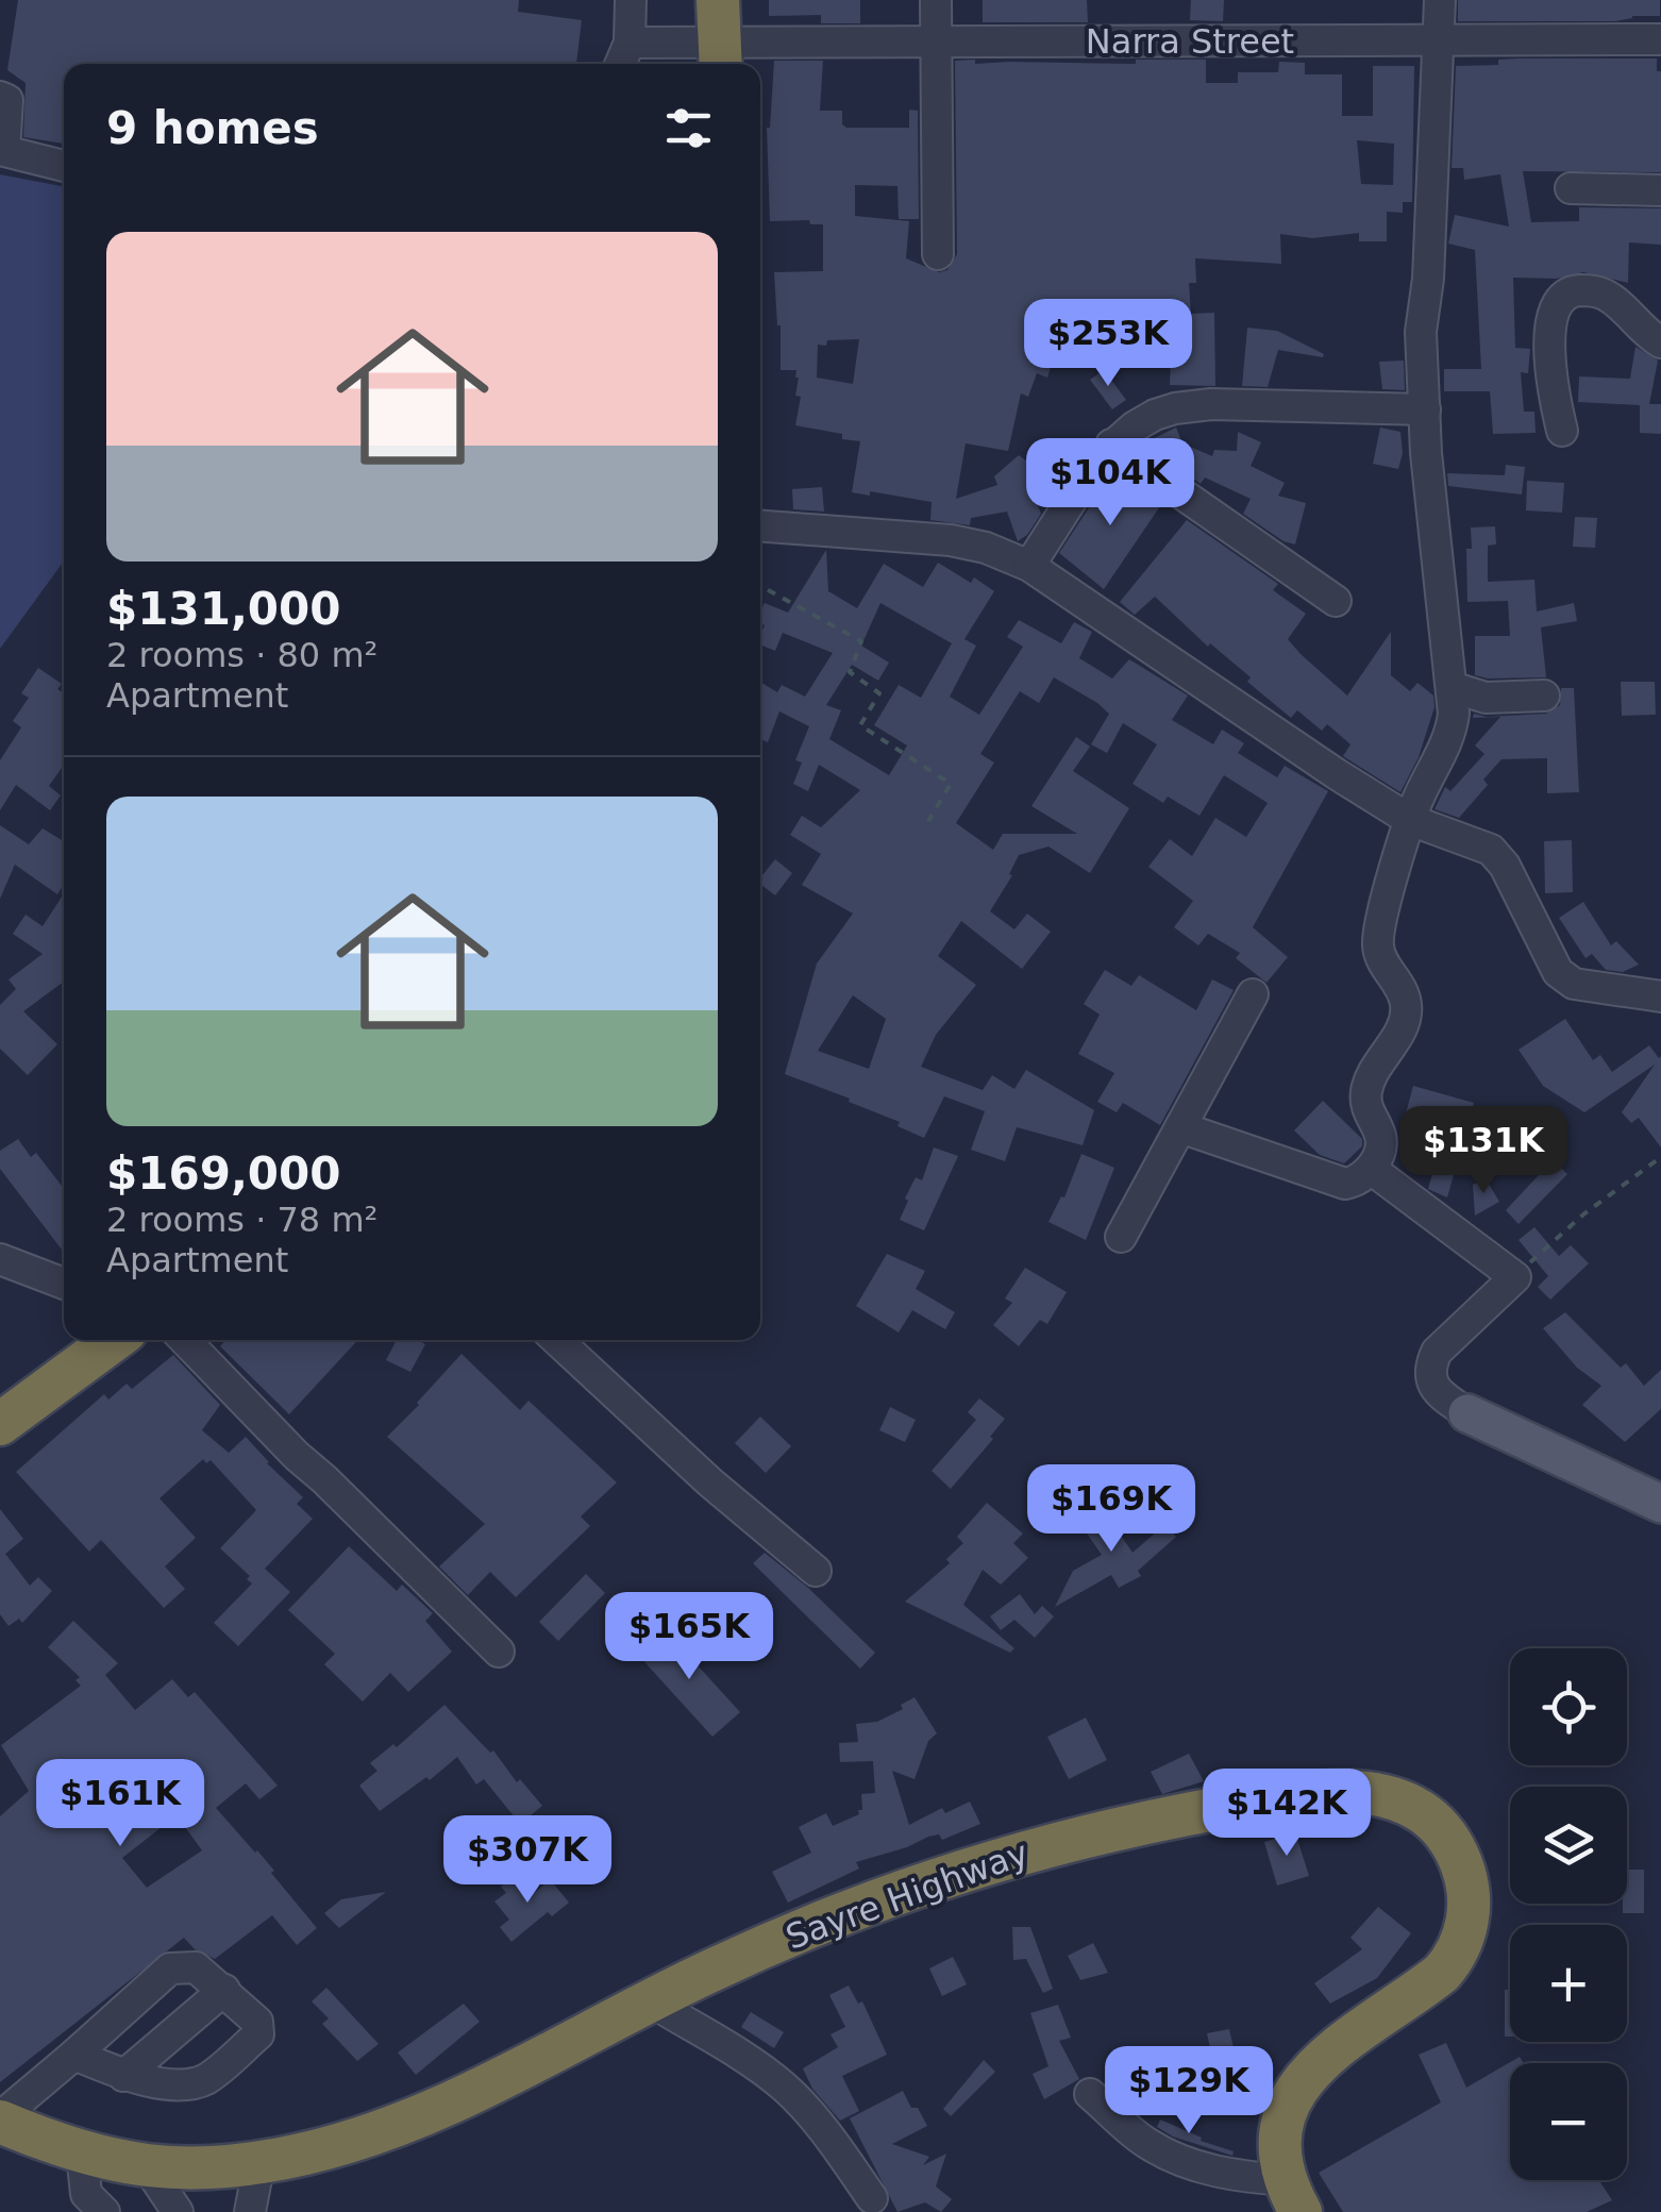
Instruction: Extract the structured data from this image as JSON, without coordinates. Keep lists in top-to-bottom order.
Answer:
{
  "streets": {
    "highway": ["Sayre Highway"],
    "street": ["Narra Street"]
  },
  "page": {
    "heading": "9 homes",
    "list": [
      {
        "name": "$131,000",
        "note": "2 rooms · 80 m² · Apartment"
      },
      {
        "name": "$169,000",
        "note": "2 rooms · 78 m² · Apartment"
      }
    ],
    "price": [
      "$253K",
      "$104K",
      "$131K",
      "$169K",
      "$165K",
      "$161K",
      "$142K",
      "$307K",
      "$129K"
    ],
    "map_buttons": ["+", "−"]
  }
}
